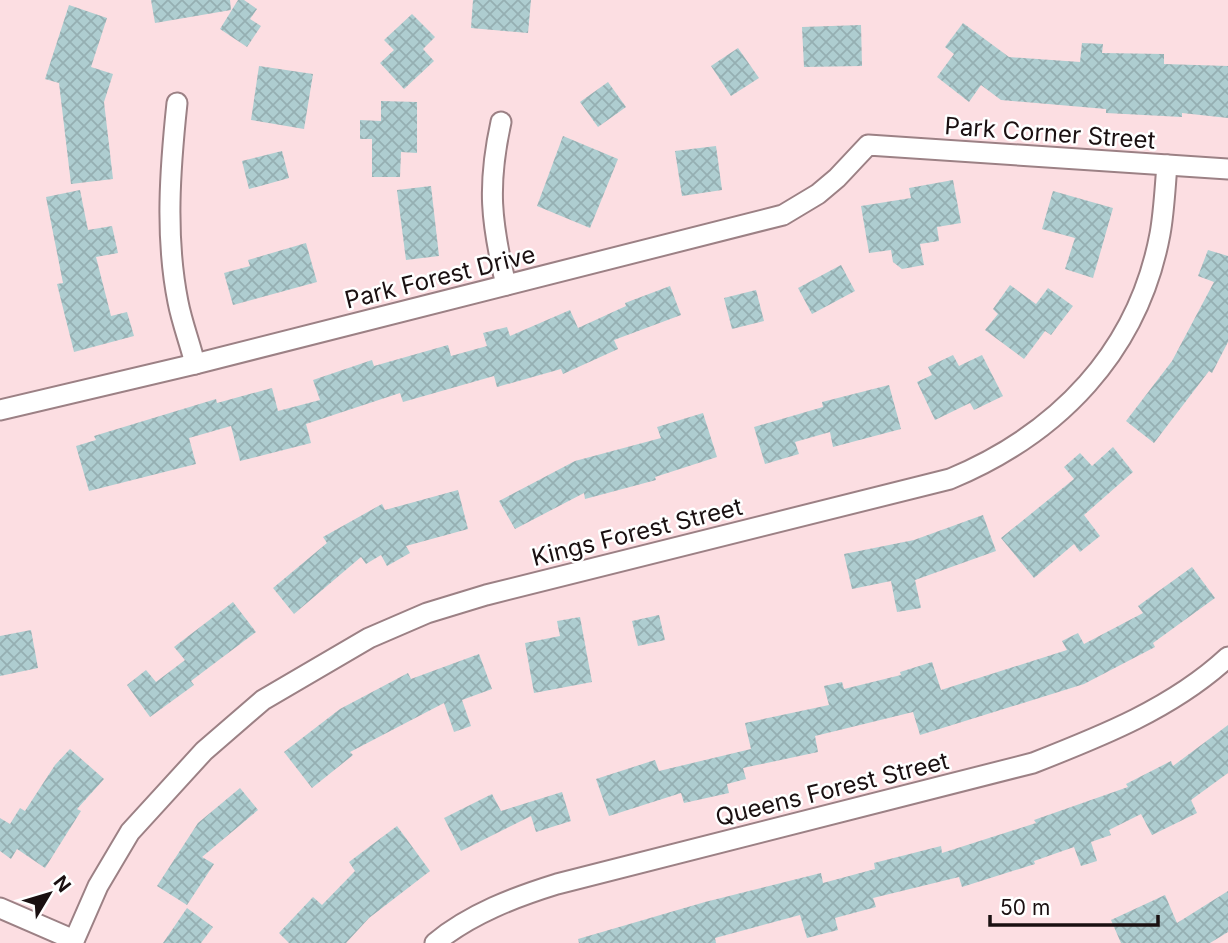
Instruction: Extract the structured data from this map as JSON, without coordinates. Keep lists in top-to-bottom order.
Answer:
{
  "streets": {
    "street": [
      "Park Corner Street",
      "Park Forest Drive",
      "Kings Forest Street",
      "Queens Forest Street"
    ]
  },
  "crossings": [
    ["Park Corner Street", "Park Forest Drive"],
    ["Park Corner Street", "Kings Forest Street"]
  ],
  "scale_bar": "50 m",
  "north": "top right"
}
